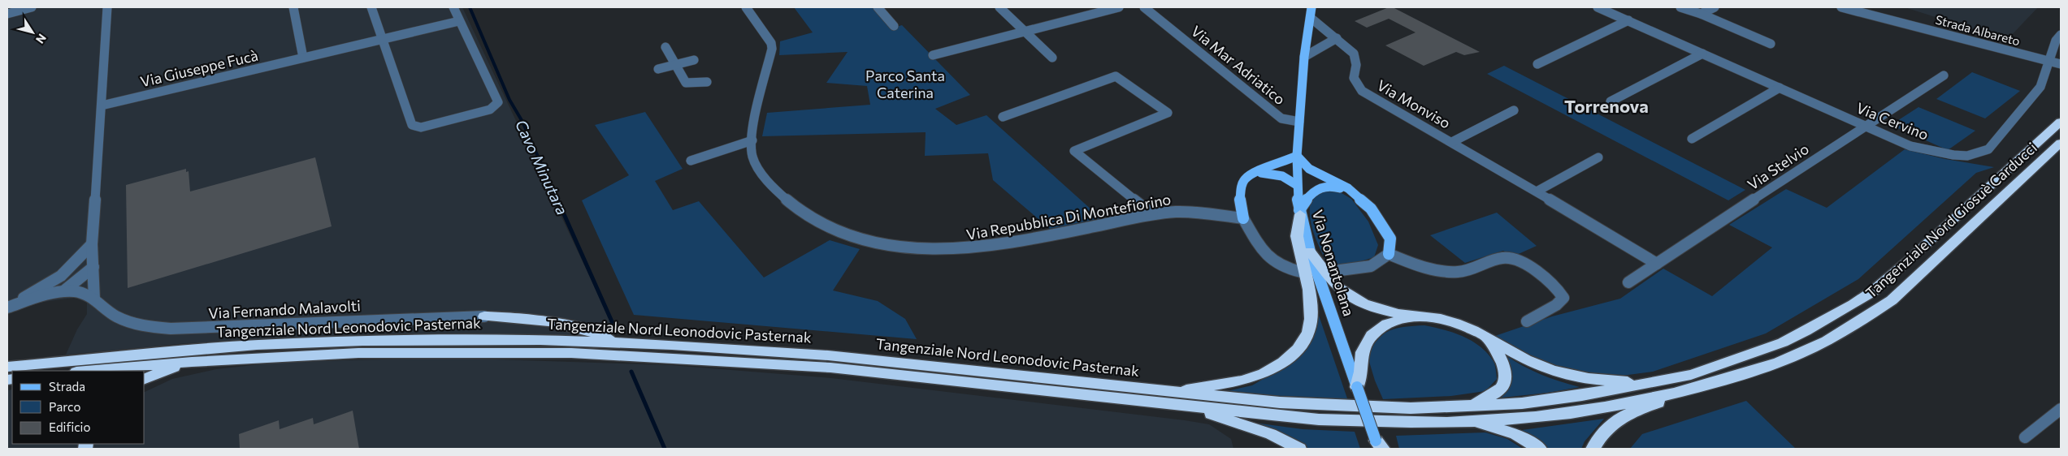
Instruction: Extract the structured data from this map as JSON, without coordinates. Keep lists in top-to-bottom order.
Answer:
{
  "streets": {
    "highway": ["Tangenziale Nord Giosuè Carducci", "Tangenziale Nord Leonodovic Pasternak"],
    "main road": ["Via Nonantolana"],
    "street": [
      "Strada Albareto",
      "Via Mar Adriatico",
      "Via Giuseppe Fucà",
      "Via Monviso",
      "Via Cervino",
      "Via Stelvio",
      "Via Repubblica Di Montefiorino",
      "Via Fernando Malavolti"
    ]
  },
  "crossings": [
    ["Strada Albareto", "Via Cervino"],
    ["Via Mar Adriatico", "Via Nonantolana"],
    ["Via Monviso", "Via Stelvio"],
    ["Via Monviso", "Via Nonantolana"],
    ["Via Cervino", "Via Stelvio"],
    ["Tangenziale Nord Giosuè Carducci", "Tangenziale Nord Leonodovic Pasternak"]
  ],
  "districts": ["Torrenova"],
  "water": ["Cavo Minutara"],
  "parks": ["Parco Santa Caterina"],
  "legend": ["Strada", "Parco", "Edificio"],
  "north": "bottom right"
}
